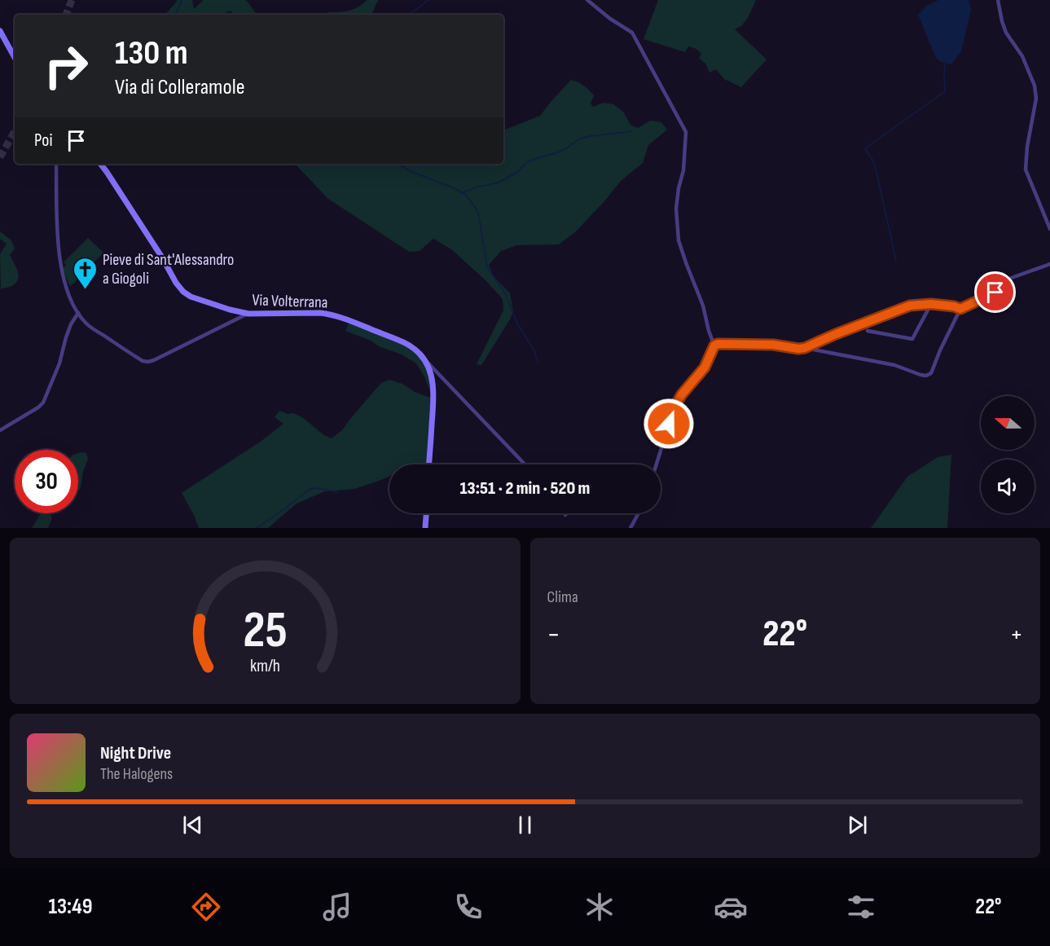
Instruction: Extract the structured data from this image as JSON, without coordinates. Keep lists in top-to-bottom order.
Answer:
{
  "streets": {
    "main road": ["Via Volterrana"]
  },
  "places": {
    "church": ["Pieve di Sant'Alessandro a Giogoli"]
  },
  "north": "left",
  "page": {
    "turn": ["130 m", "Via di Colleramole"],
    "then": "Poi",
    "limit": "30",
    "trip": "13:51 · 2 min · 520 m",
    "tile": "Clima",
    "heat": ["−", "22°", "+"],
    "song": ["Night Drive", "The Halogens"],
    "tabs": ["13:49", "22°"],
    "gauge": ["25", "km/h"]
  }
}
